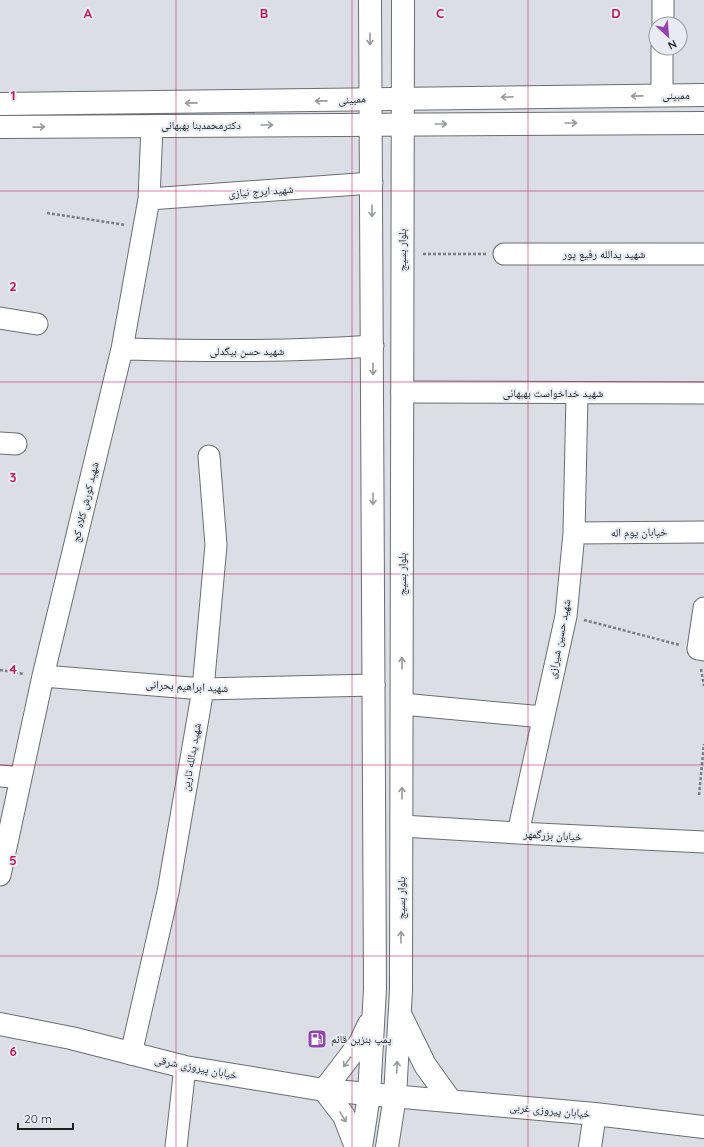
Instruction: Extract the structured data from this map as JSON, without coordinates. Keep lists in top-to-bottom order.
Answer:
{
  "streets": {
    "main road": [
      "ممبینی",
      "دکترمحمدبنا بهبهانی",
      "بلوار بسیج",
      "خیابان پیروزی شرقی",
      "خیابان پیروزی غربی"
    ],
    "street": [
      "شهید ایرج نیازی",
      "شهید یدالله رفیع پور",
      "شهید حسن بیگدلی",
      "شهید خداخواست بهبهانی",
      "شهید کورش کلاه کج",
      "خیابان یوم اله",
      "شهید حسین شیرازی",
      "شهید ابراهیم بحرانی",
      "شهید یدالله تارین",
      "خیابان بزرگمهر"
    ]
  },
  "crossings": [
    ["ممبینی", "بلوار بسیج"],
    ["دکترمحمدبنا بهبهانی", "بلوار بسیج"],
    ["دکترمحمدبنا بهبهانی", "شهید کورش کلاه کج"],
    ["شهید ایرج نیازی", "شهید کورش کلاه کج"],
    ["بلوار بسیج", "شهید خداخواست بهبهانی"],
    ["بلوار بسیج", "خیابان بزرگمهر"],
    ["بلوار بسیج", "خیابان پیروزی شرقی"],
    ["بلوار بسیج", "خیابان پیروزی غربی"],
    ["شهید حسن بیگدلی", "شهید کورش کلاه کج"],
    ["شهید خداخواست بهبهانی", "شهید حسین شیرازی"],
    ["شهید کورش کلاه کج", "شهید ابراهیم بحرانی"],
    ["خیابان یوم اله", "شهید حسین شیرازی"],
    ["شهید حسین شیرازی", "خیابان بزرگمهر"],
    ["شهید ابراهیم بحرانی", "شهید یدالله تارین"],
    ["شهید یدالله تارین", "خیابان پیروزی شرقی"],
    ["خیابان پیروزی شرقی", "خیابان پیروزی غربی"]
  ],
  "one_way": ["دکترمحمدبنا بهبهانی"],
  "places": {
    "fuel station": ["پمپ بنزین قائم"]
  },
  "scale_bar": "20 m",
  "north": "bottom right",
  "grid": {
    "columns": [
      "A",
      "B",
      "C",
      "D"
    ],
    "rows": [
      "1",
      "2",
      "3",
      "4",
      "5",
      "6"
    ]
  }
}
